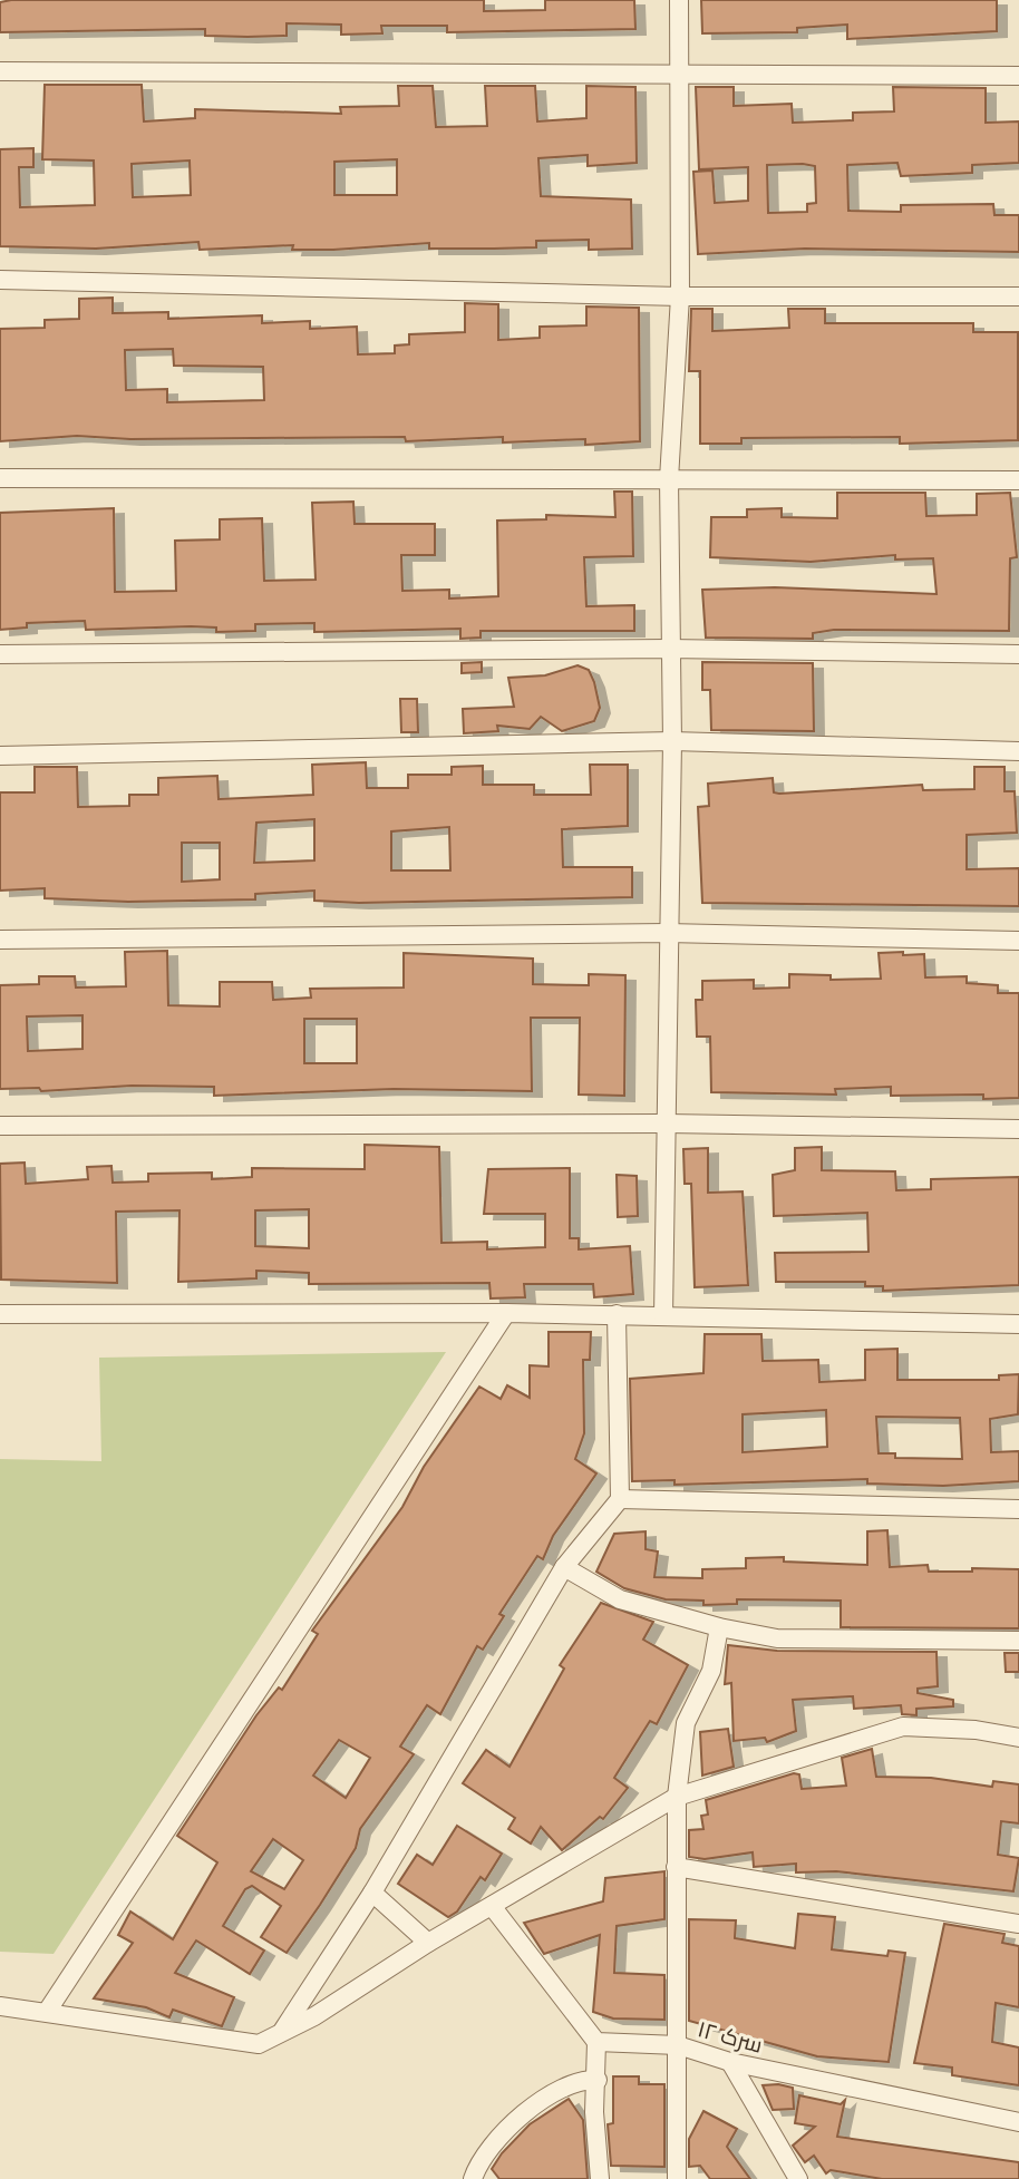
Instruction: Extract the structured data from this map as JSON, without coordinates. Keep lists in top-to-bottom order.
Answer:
{
  "streets": {
    "street": ["سرک ۱۲"]
  }
}
